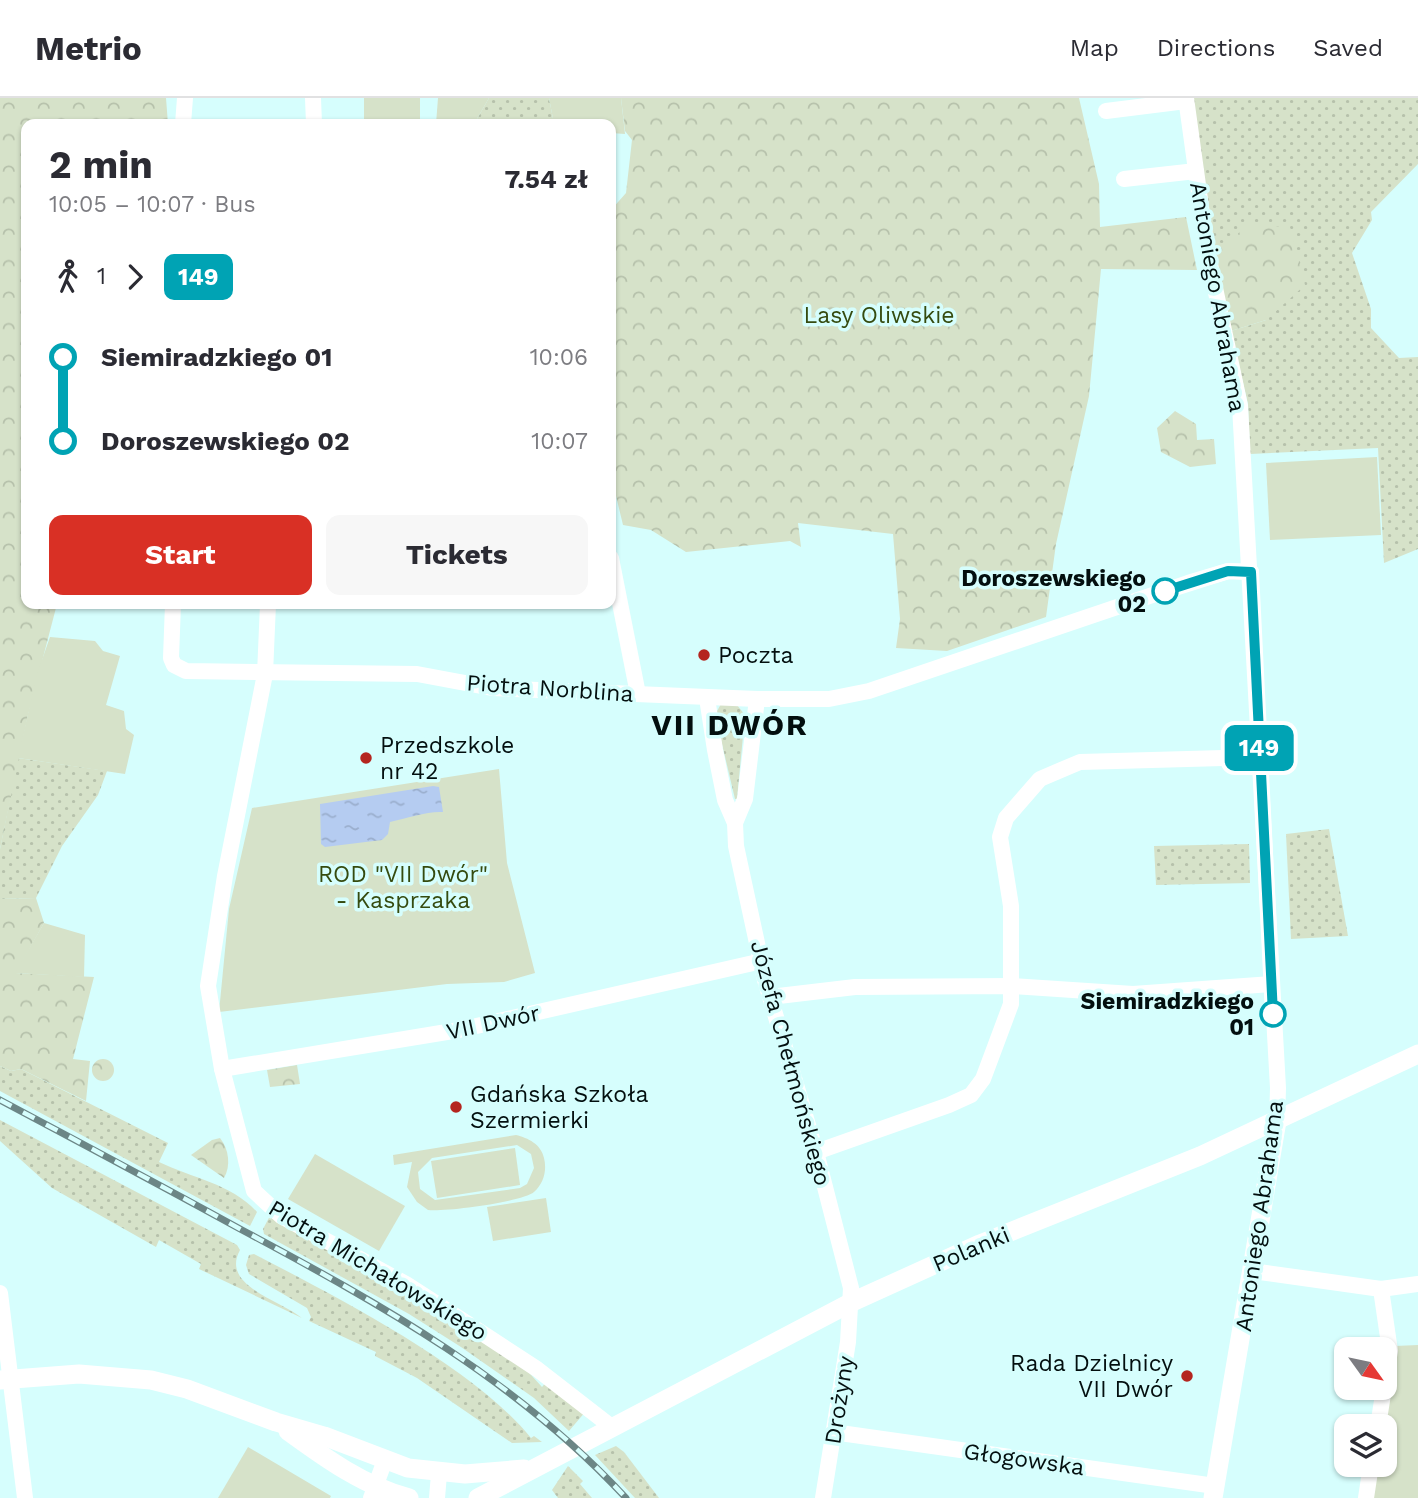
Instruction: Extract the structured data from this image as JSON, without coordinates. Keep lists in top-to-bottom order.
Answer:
{
  "streets": {
    "street": [
      "Antoniego Abrahama",
      "Piotra Norblina",
      "VII Dwór",
      "Józefa Chełmońskiego",
      "Polanki",
      "Piotra Michałowskiego",
      "Drożyny",
      "Głogowska"
    ]
  },
  "crossings": [
    ["Antoniego Abrahama", "Piotra Norblina"],
    ["Antoniego Abrahama", "Polanki"],
    ["Antoniego Abrahama", "Głogowska"],
    ["Piotra Norblina", "Józefa Chełmońskiego"],
    ["Piotra Norblina", "Piotra Michałowskiego"],
    ["VII Dwór", "Józefa Chełmońskiego"],
    ["VII Dwór", "Piotra Michałowskiego"],
    ["Józefa Chełmońskiego", "Polanki"],
    ["Józefa Chełmońskiego", "Drożyny"],
    ["Polanki", "Piotra Michałowskiego"],
    ["Polanki", "Drożyny"],
    ["Drożyny", "Głogowska"]
  ],
  "districts": ["VII DWÓR"],
  "parks": ["Lasy Oliwskie", "ROD \"VII Dwór\" - Kasprzaka"],
  "places": [
    "Doroszewskiego 02",
    "Poczta",
    "Przedszkole nr 42",
    "Siemiradzkiego 01",
    "Gdańska Szkoła Szermierki",
    "Rada Dzielnicy VII Dwór"
  ],
  "lines": ["bus line 149"],
  "north": "bottom right",
  "page": {
    "header": "Metrio",
    "nav": ["Map", "Directions", "Saved"],
    "on_map": "149",
    "heading": ["2 min", "10:05 – 10:07 · Bus", "7.54 zł"],
    "legs": ["1", "149"],
    "list": [
      {
        "name": "Siemiradzkiego 01",
        "value": "10:06"
      },
      {
        "name": "Doroszewskiego 02",
        "value": "10:07"
      }
    ],
    "buttons": ["Start", "Tickets"]
  }
}
